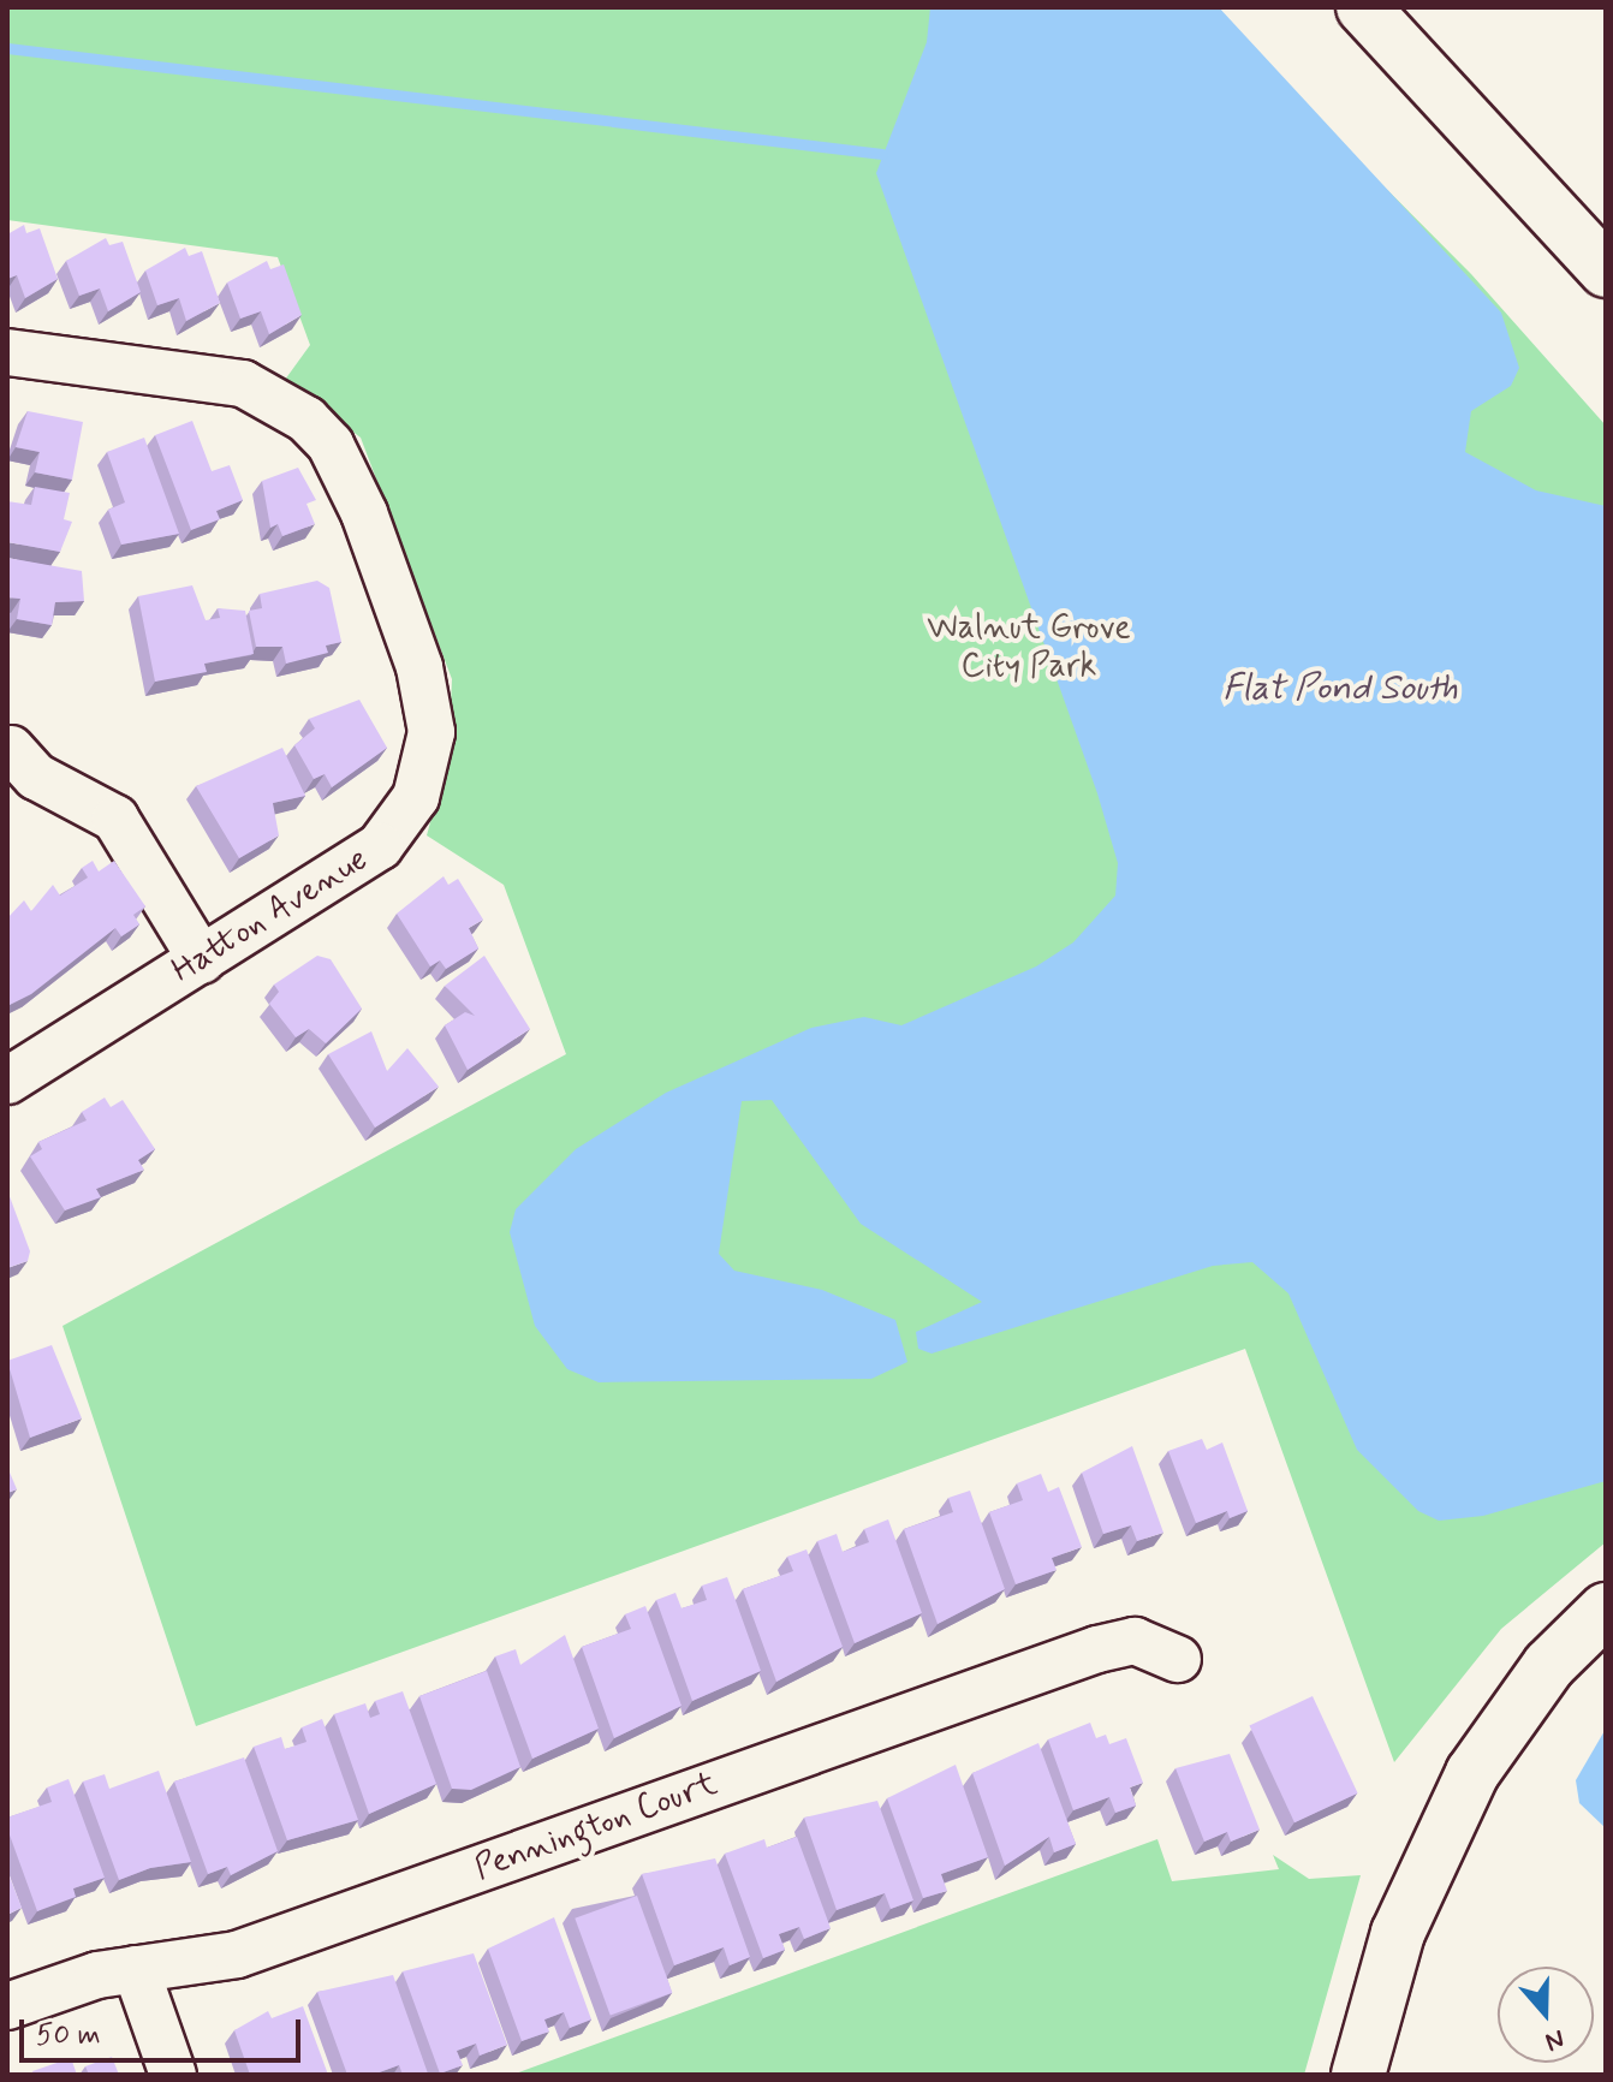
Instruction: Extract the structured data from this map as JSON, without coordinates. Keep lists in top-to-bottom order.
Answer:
{
  "streets": {
    "street": ["Hatton Avenue", "Pennington Court"]
  },
  "water": ["Flat Pond South"],
  "parks": ["Walnut Grove City Park"],
  "scale_bar": "50 m",
  "north": "bottom"
}
